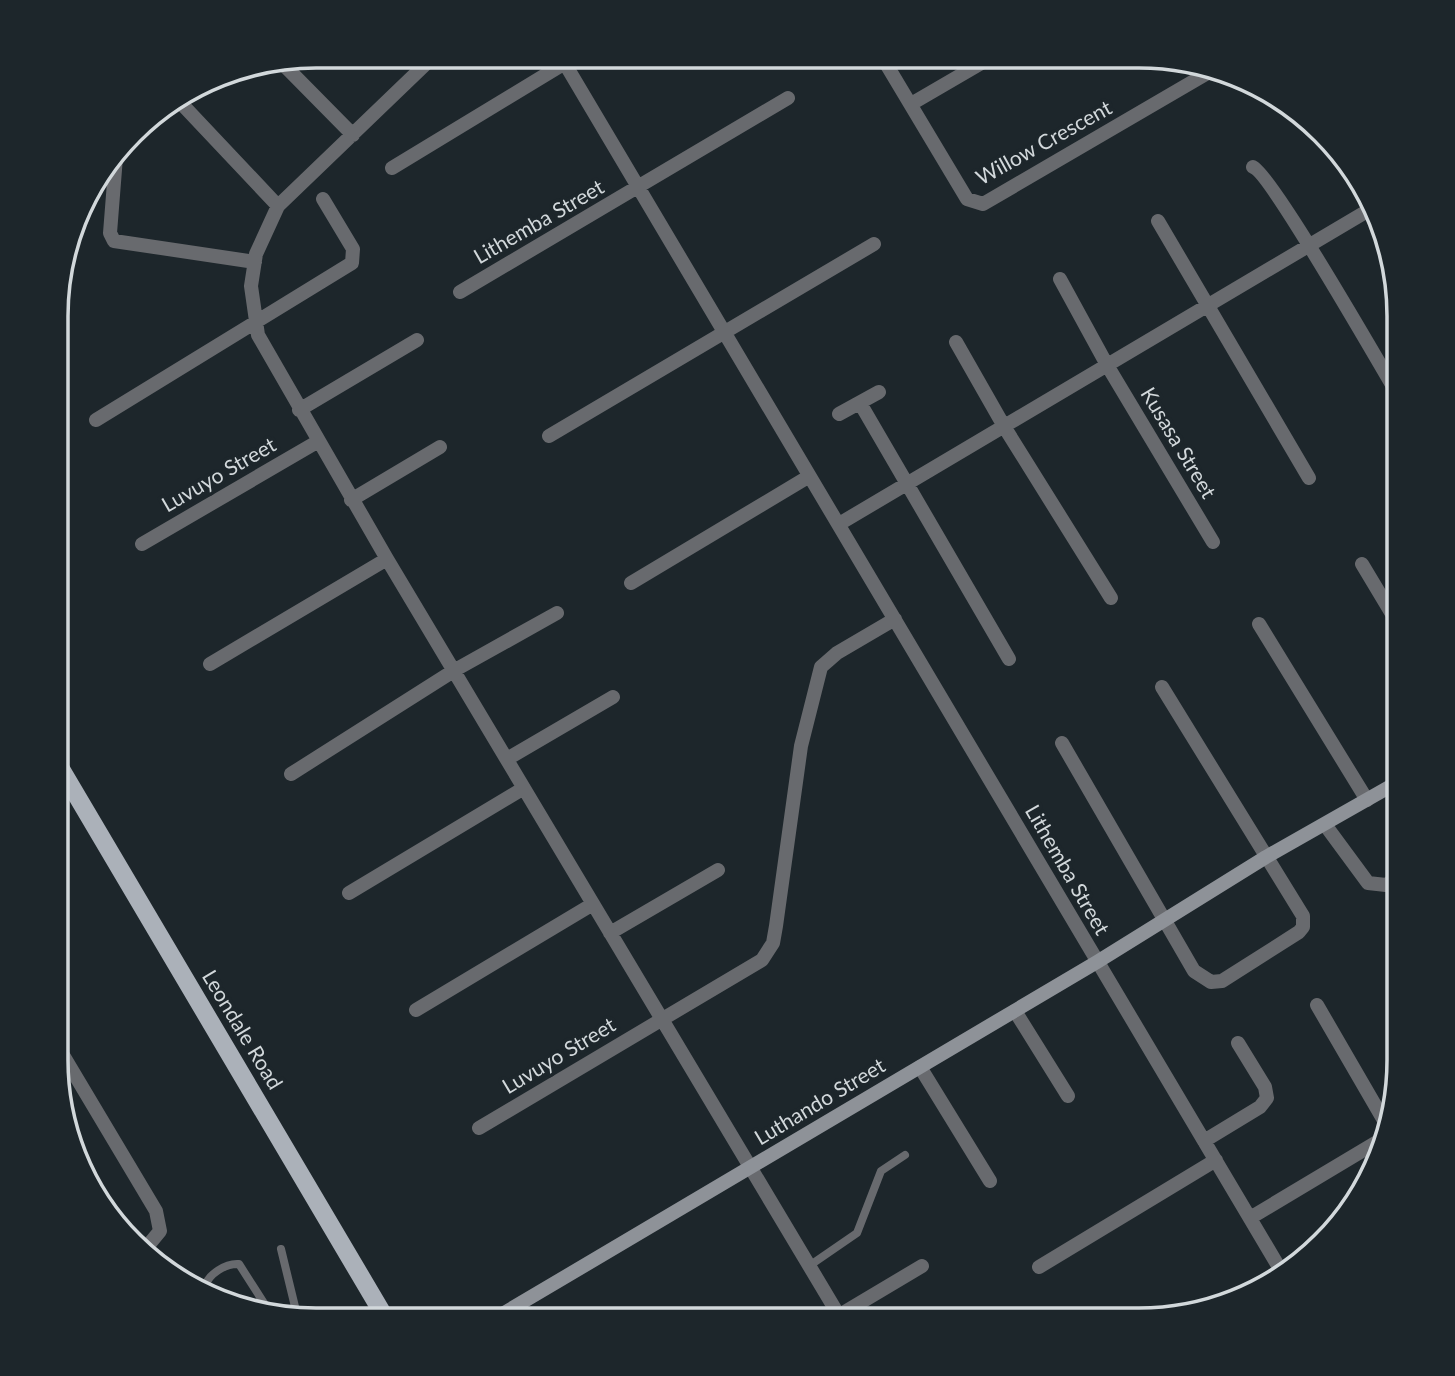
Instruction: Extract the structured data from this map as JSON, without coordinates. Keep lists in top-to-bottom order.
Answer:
{
  "streets": {
    "main road": ["Leondale Road"],
    "street": [
      "Willow Crescent",
      "Lithemba Street",
      "Kusasa Street",
      "Luvuyo Street",
      "Luthando Street"
    ]
  },
  "crossings": [
    ["Lithemba Street", "Luvuyo Street"],
    ["Lithemba Street", "Luthando Street"]
  ]
}
